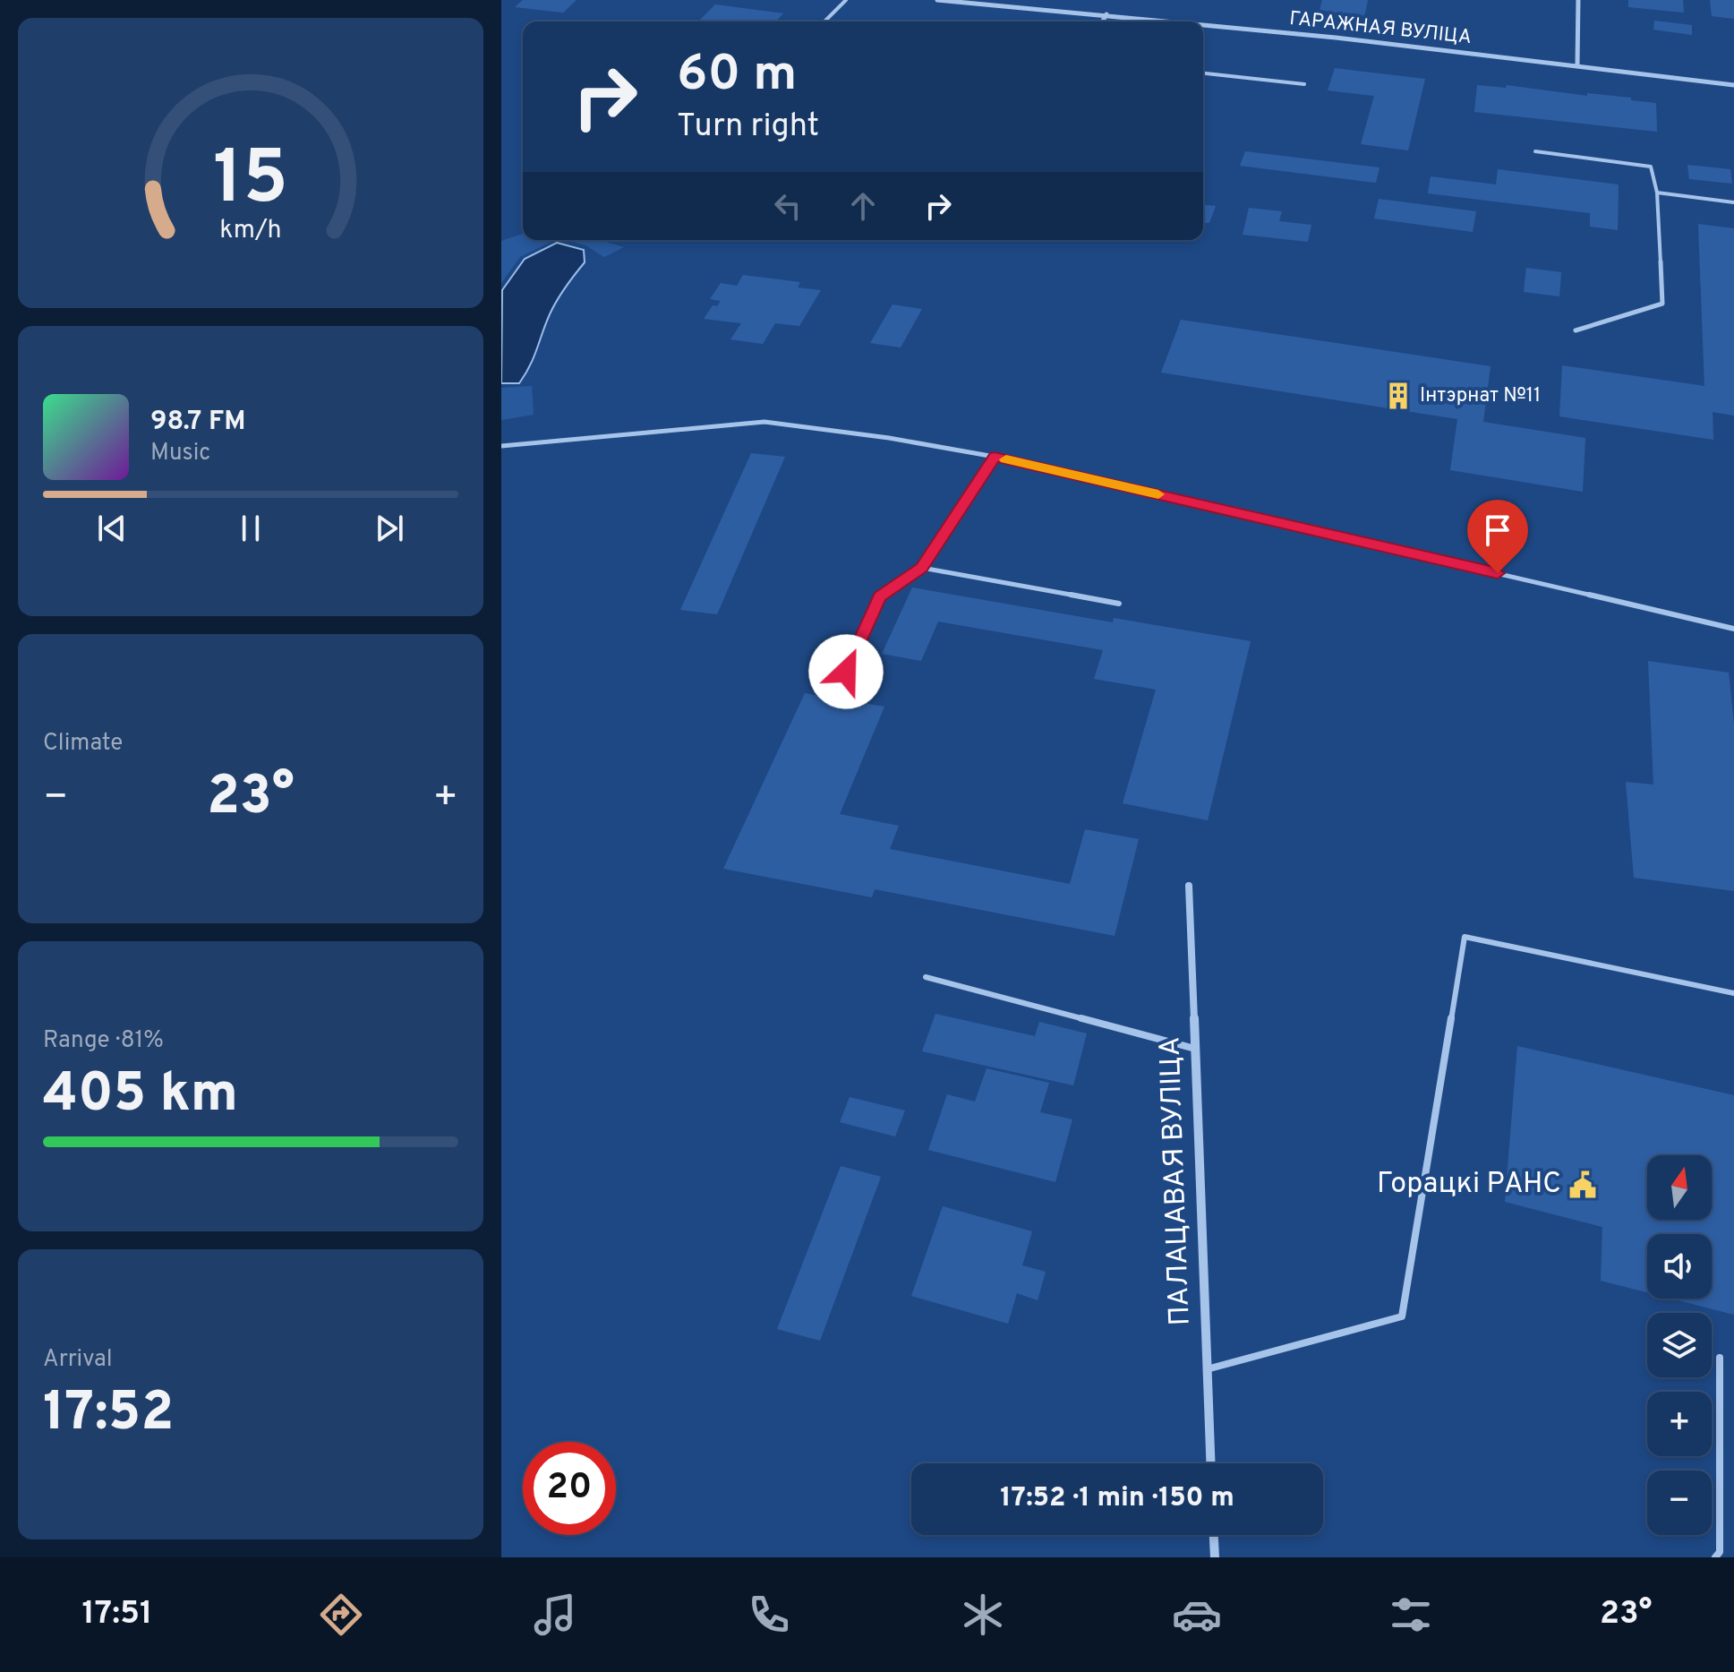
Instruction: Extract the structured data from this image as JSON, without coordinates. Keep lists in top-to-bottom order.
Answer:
{
  "streets": {
    "street": ["ГАРАЖНАЯ ВУЛІЦА", "ПАЛАЦАВАЯ ВУЛІЦА"]
  },
  "places": {
    "building": ["Інтэрнат №11"],
    "public building": ["Горацкі РАНС"]
  },
  "north": "top",
  "page": {
    "turn": ["60 m", "Turn right"],
    "song": ["98.7 FM", "Music"],
    "tile": [
      "Climate",
      ["Range · 81%", "405 km"],
      ["Arrival", "17:52"]
    ],
    "heat": ["−", "23°", "+"],
    "map_buttons": ["+", "−"],
    "limit": "20",
    "trip": "17:52 · 1 min · 150 m",
    "tabs": ["17:51", "23°"],
    "gauge": ["15", "km/h"]
  }
}
